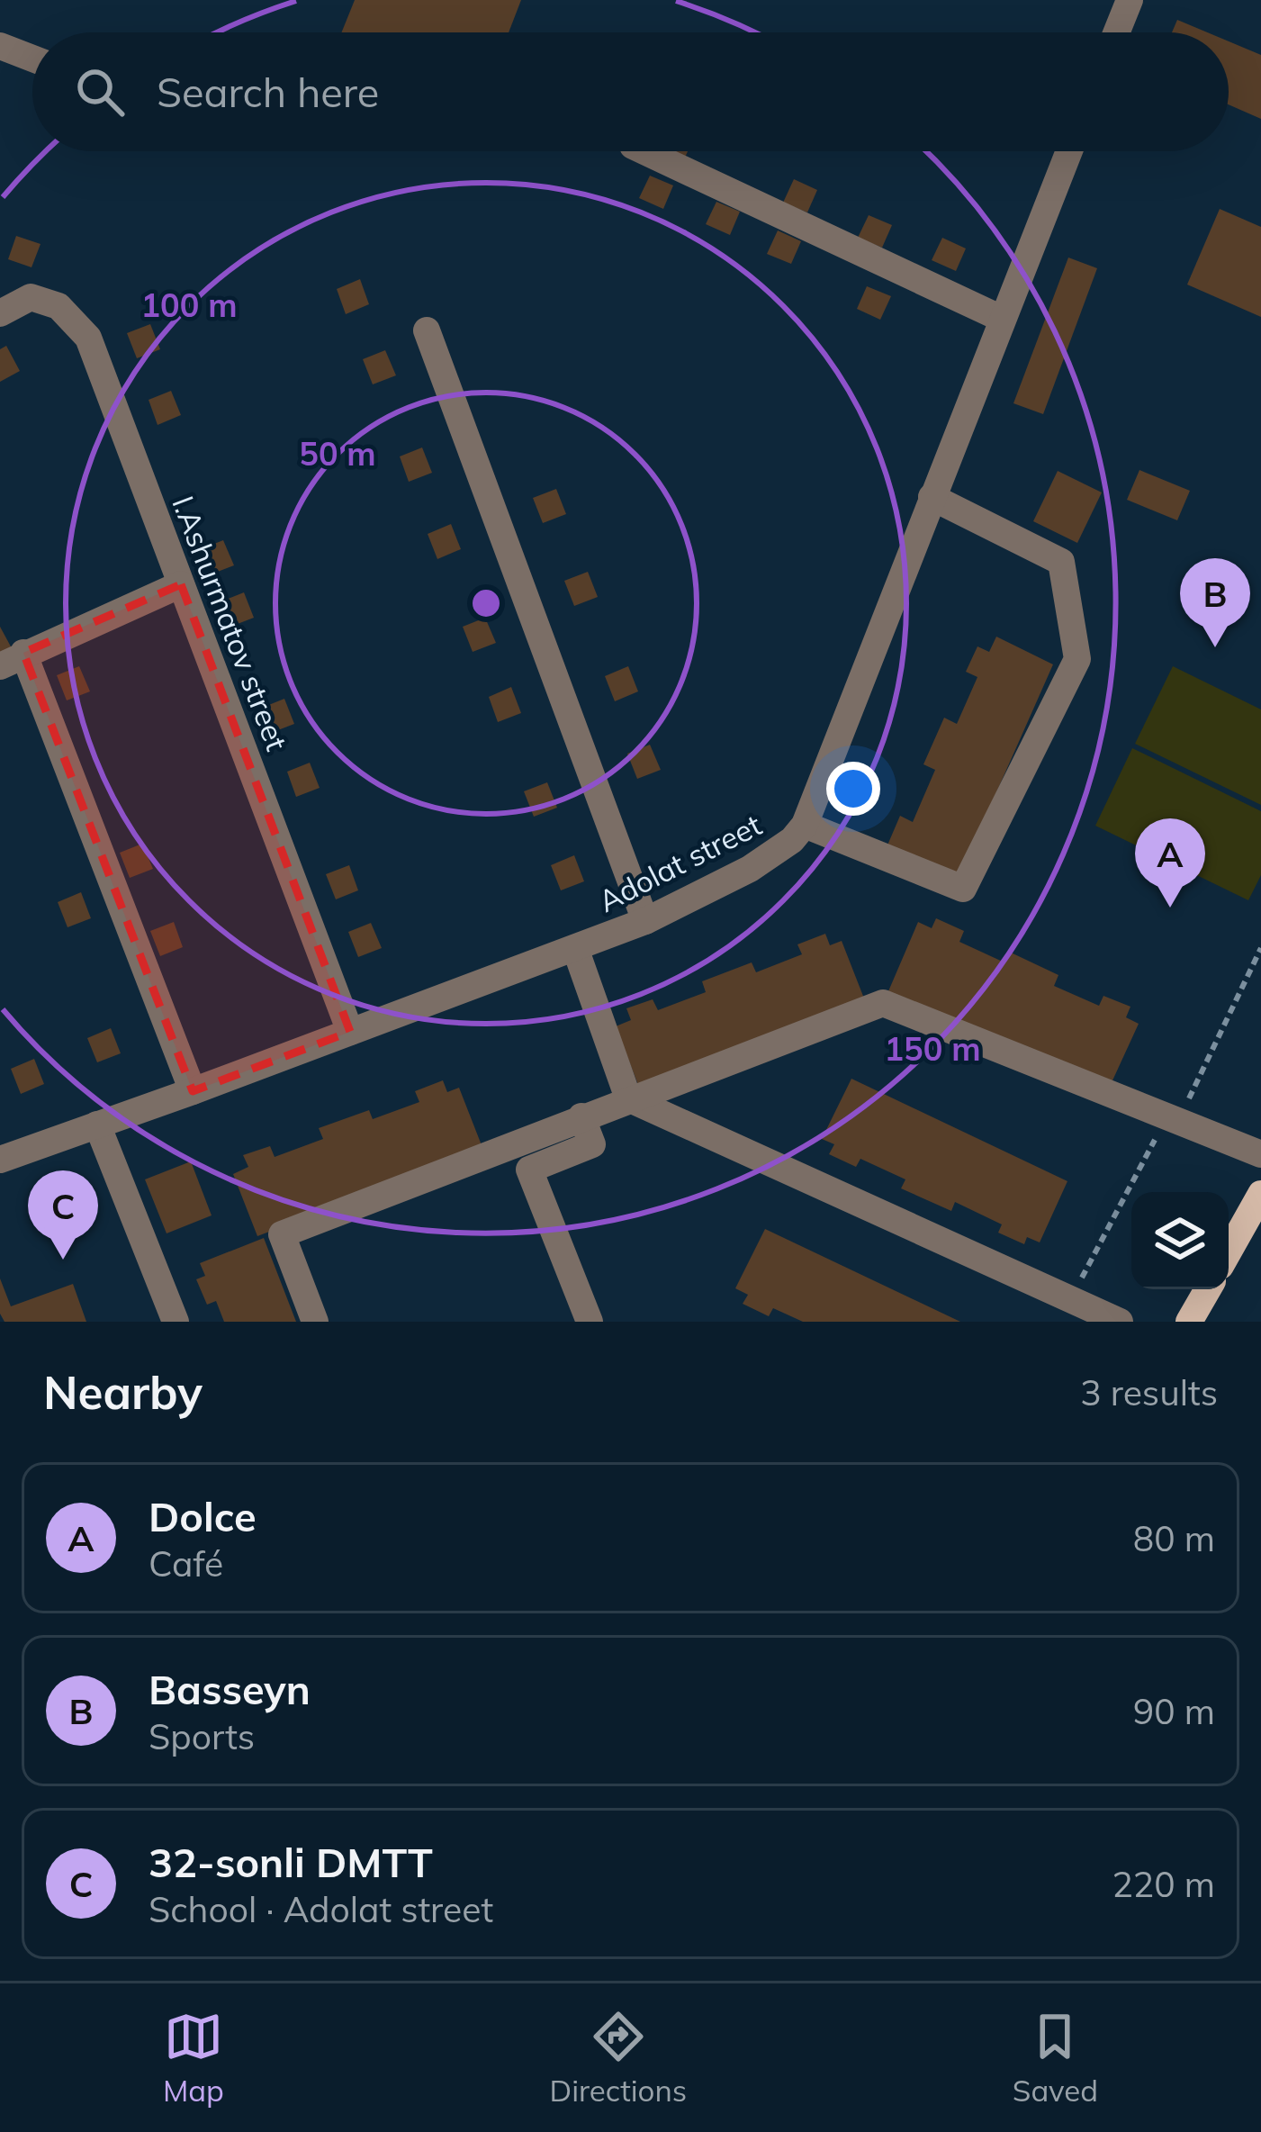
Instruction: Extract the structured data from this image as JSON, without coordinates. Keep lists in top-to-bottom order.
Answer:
{
  "streets": {
    "street": ["I.Ashurmatov street", "Adolat street"]
  },
  "crossings": [
    ["I.Ashurmatov street", "Adolat street"]
  ],
  "page": {
    "search": "Search here",
    "pins": ["B", "A", "C"],
    "heading": ["Nearby", "3 results"],
    "list": [
      {
        "mark": "A",
        "name": "Dolce",
        "note": "Café",
        "value": "80 m"
      },
      {
        "mark": "B",
        "name": "Basseyn",
        "note": "Sports",
        "value": "90 m"
      },
      {
        "mark": "C",
        "name": "32-sonli DMTT",
        "note": "School · Adolat street",
        "value": "220 m"
      }
    ],
    "nav": ["Map", "Directions", "Saved"]
  },
  "rings": ["100 m", "50 m", "150 m"]
}
